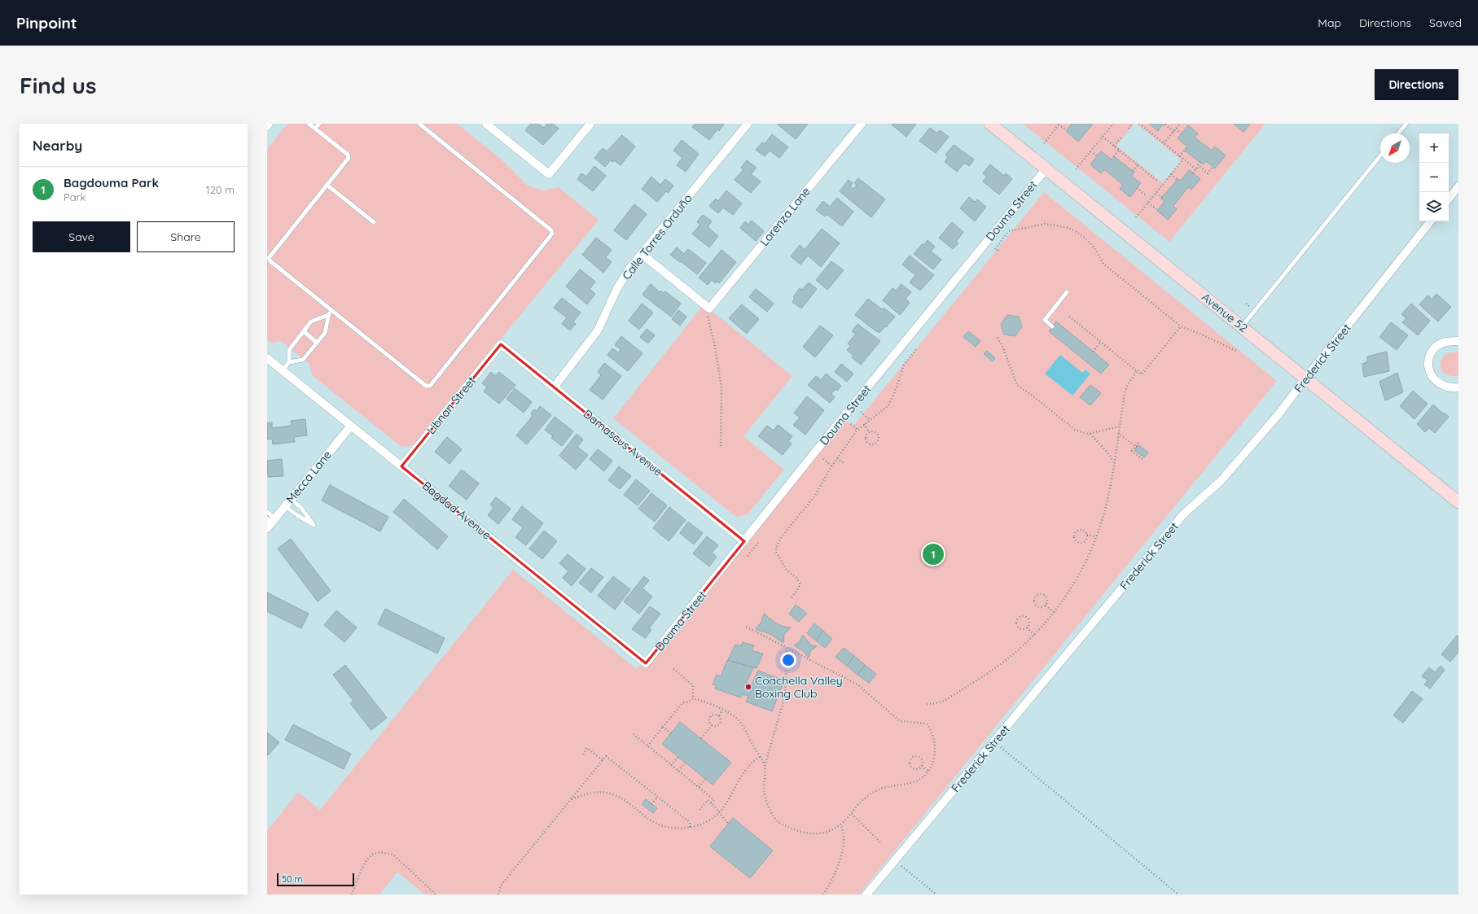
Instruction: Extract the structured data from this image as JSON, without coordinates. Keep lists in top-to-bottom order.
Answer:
{
  "streets": {
    "main road": ["Avenue 52"],
    "street": [
      "Douma Street",
      "Lorenza Lane",
      "Calle Torres Orduño",
      "Frederick Street",
      "Libnan Street",
      "Damascus Avenue",
      "Mecca Lane",
      "Bagdad Avenue"
    ]
  },
  "crossings": [
    ["Douma Street", "Avenue 52"],
    ["Douma Street", "Damascus Avenue"],
    ["Douma Street", "Bagdad Avenue"],
    ["Calle Torres Orduño", "Damascus Avenue"],
    ["Avenue 52", "Frederick Street"],
    ["Libnan Street", "Damascus Avenue"],
    ["Libnan Street", "Bagdad Avenue"],
    ["Mecca Lane", "Bagdad Avenue"]
  ],
  "places": ["Coachella Valley Boxing Club"],
  "scale_bar": "50 m",
  "north": "bottom left",
  "page": {
    "header": "Pinpoint",
    "nav": ["Map", "Directions", "Saved"],
    "buttons": [
      "Directions",
      ["Save", "Share"]
    ],
    "title": "Find us",
    "heading": "Nearby",
    "map_buttons": ["+", "−"],
    "list": [
      {
        "mark": "1",
        "name": "Bagdouma Park",
        "note": "Park",
        "value": "120 m"
      }
    ],
    "pins": "1",
    "scale": "50 m"
  }
}
